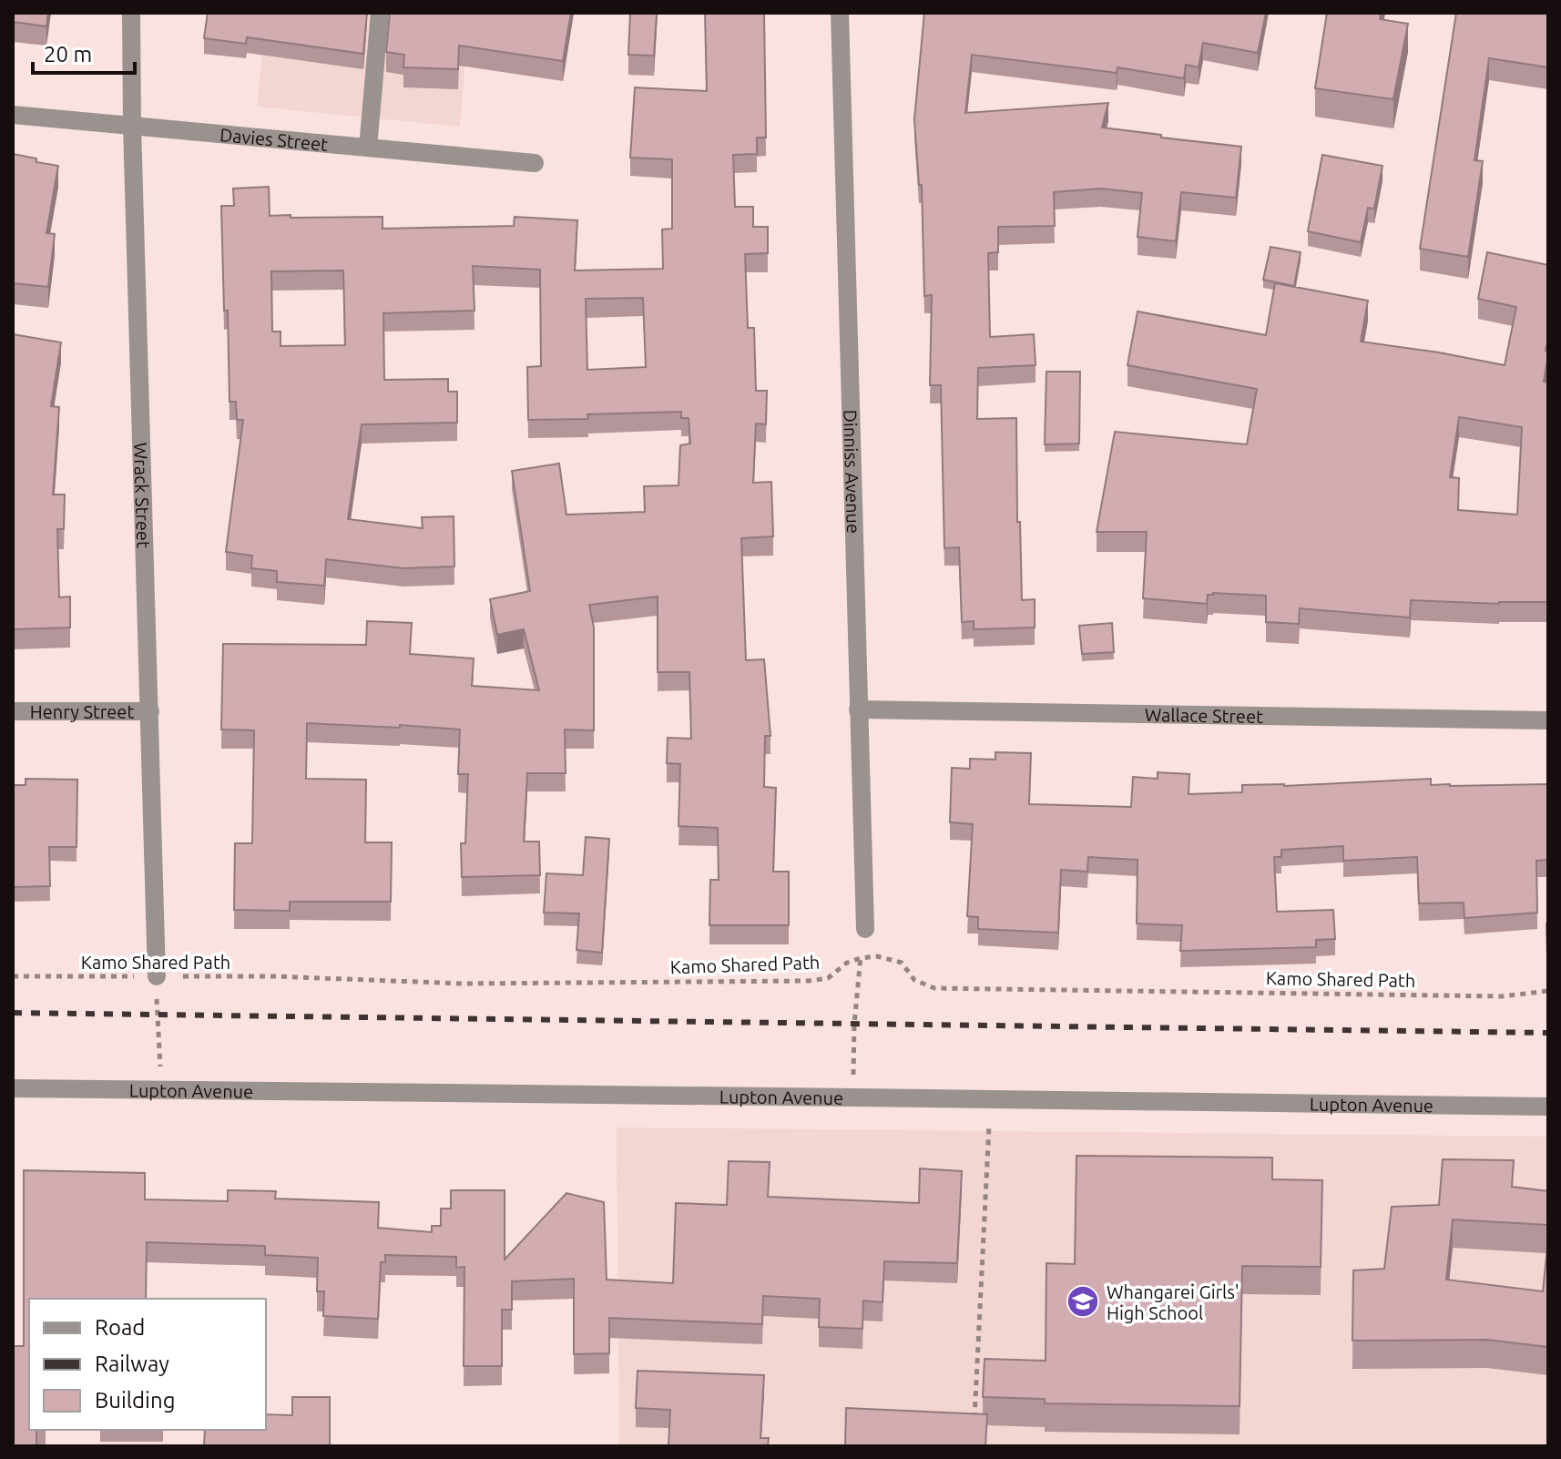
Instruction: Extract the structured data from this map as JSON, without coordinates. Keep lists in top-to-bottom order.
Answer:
{
  "streets": {
    "street": [
      "Davies Street",
      "Dinniss Avenue",
      "Wrack Street",
      "Henry Street",
      "Wallace Street",
      "Lupton Avenue"
    ],
    "path": ["Kamo Shared Path"]
  },
  "crossings": [
    ["Davies Street", "Wrack Street"],
    ["Dinniss Avenue", "Wallace Street"],
    ["Wrack Street", "Henry Street"],
    ["Wrack Street", "Kamo Shared Path"]
  ],
  "places": {
    "school or university": ["Whangarei Girls' High School"]
  },
  "legend": ["Road", "Railway", "Building"],
  "scale_bar": "20 m"
}
